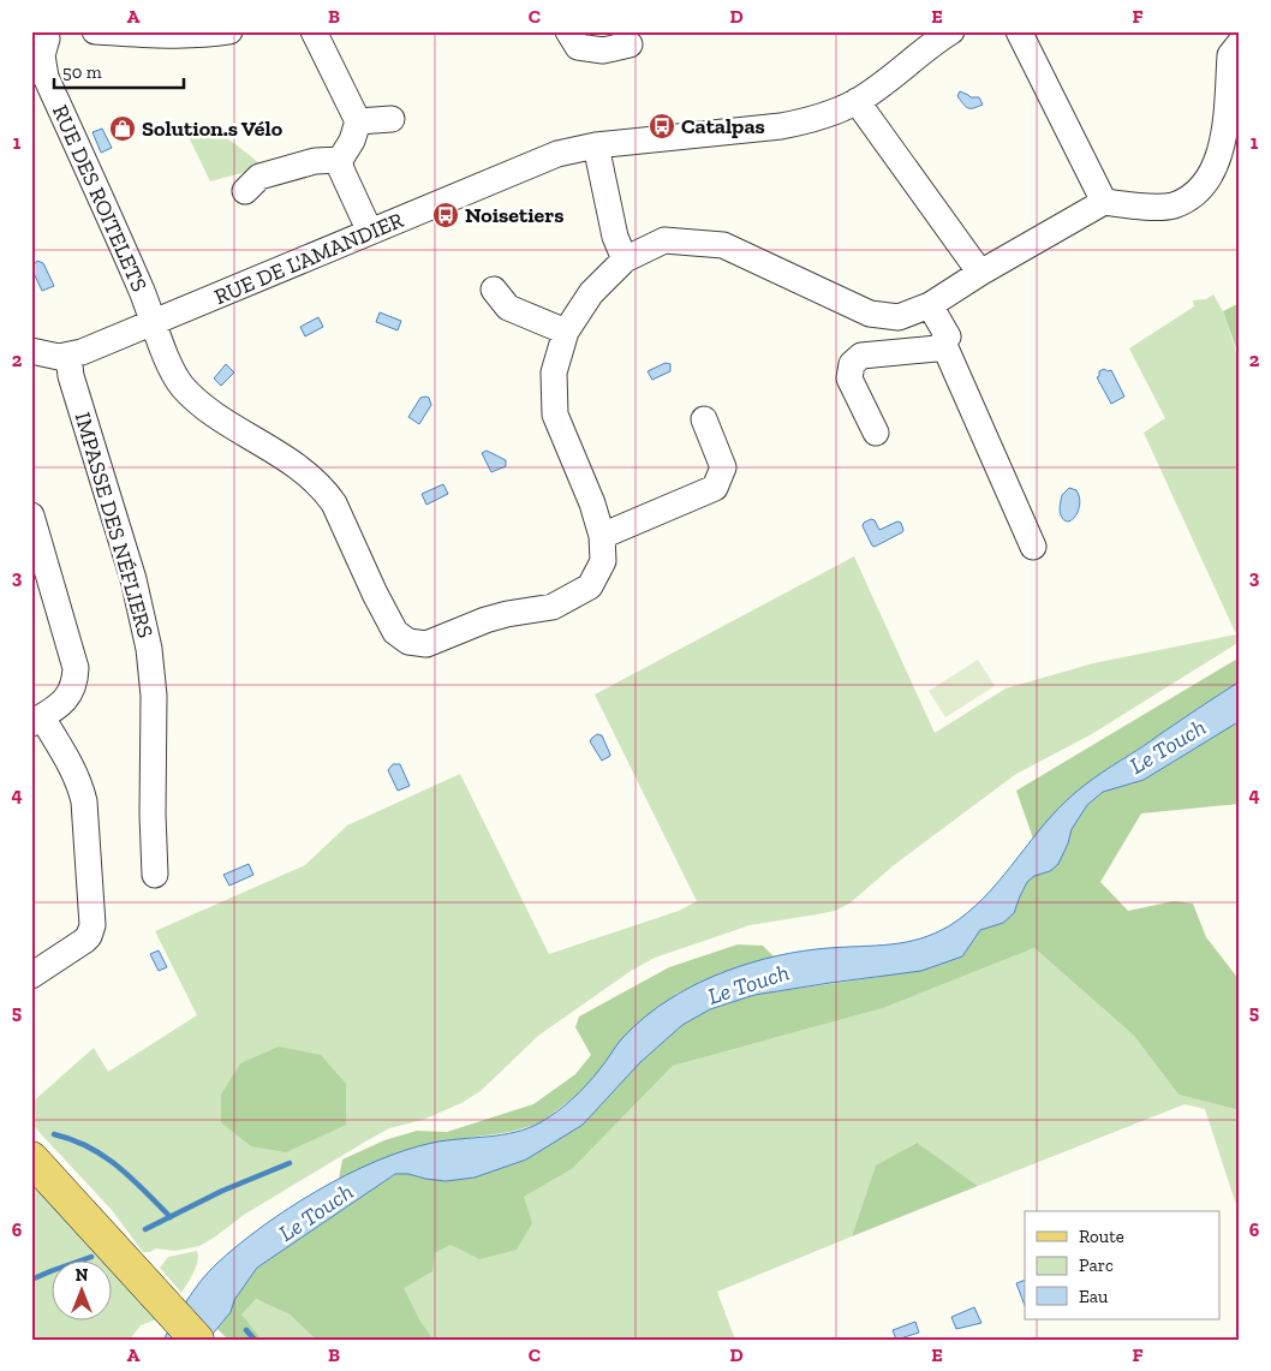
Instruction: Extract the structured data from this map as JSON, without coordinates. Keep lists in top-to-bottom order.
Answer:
{
  "streets": {
    "street": ["RUE DES ROITELETS", "RUE DE L'AMANDIER", "IMPASSE DES NÉFLIERS"]
  },
  "crossings": [
    ["RUE DES ROITELETS", "RUE DE L'AMANDIER"],
    ["RUE DE L'AMANDIER", "IMPASSE DES NÉFLIERS"]
  ],
  "water": ["Le Touch"],
  "places": {
    "bus stop": ["Catalpas", "Noisetiers"],
    "shop": ["Solution.s Vélo"]
  },
  "legend": ["Route", "Parc", "Eau"],
  "scale_bar": "50 m",
  "north": "top",
  "grid": {
    "columns": [
      "A",
      "B",
      "C",
      "D",
      "E",
      "F"
    ],
    "rows": [
      "1",
      "2",
      "3",
      "4",
      "5",
      "6"
    ]
  }
}
